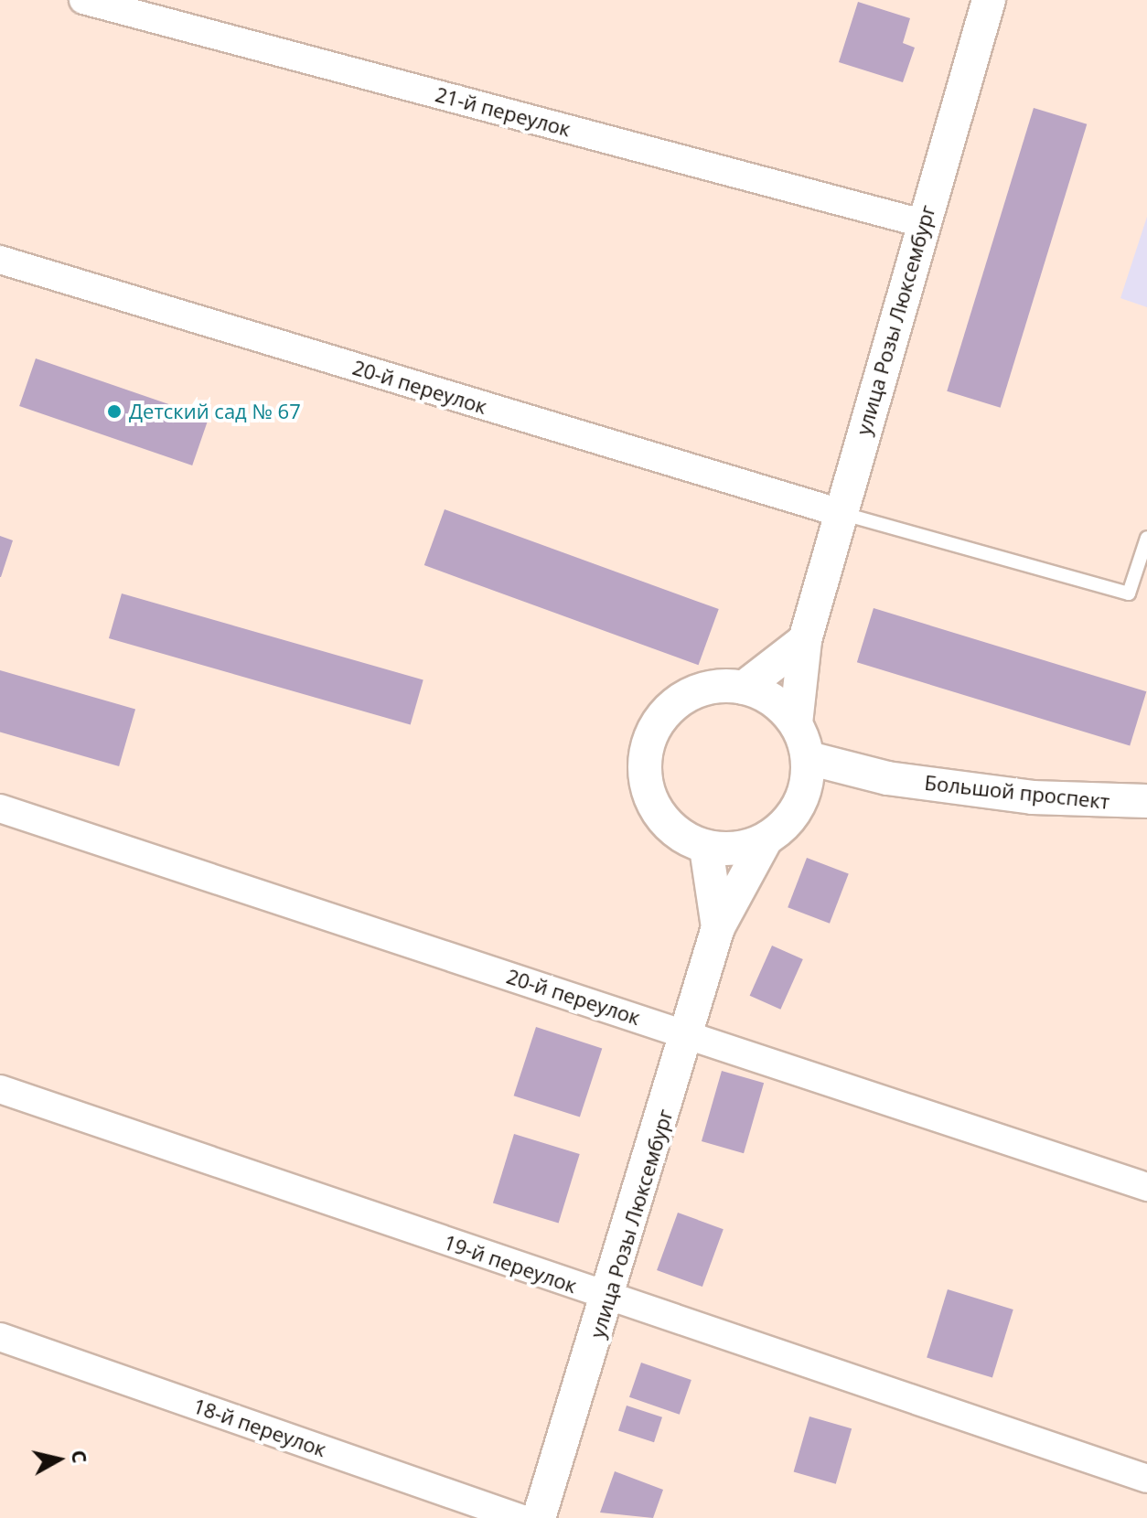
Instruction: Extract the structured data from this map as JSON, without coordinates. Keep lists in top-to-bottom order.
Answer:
{
  "streets": {
    "street": [
      "21-й переулок",
      "улица Розы Люксембург",
      "20-й переулок",
      "Большой проспект",
      "19-й переулок",
      "18-й переулок"
    ]
  },
  "crossings": [
    ["21-й переулок", "улица Розы Люксембург"],
    ["улица Розы Люксембург", "20-й переулок"],
    ["улица Розы Люксембург", "Большой проспект"],
    ["улица Розы Люксембург", "19-й переулок"]
  ],
  "places": ["Детский сад № 67"],
  "north": "right"
}
